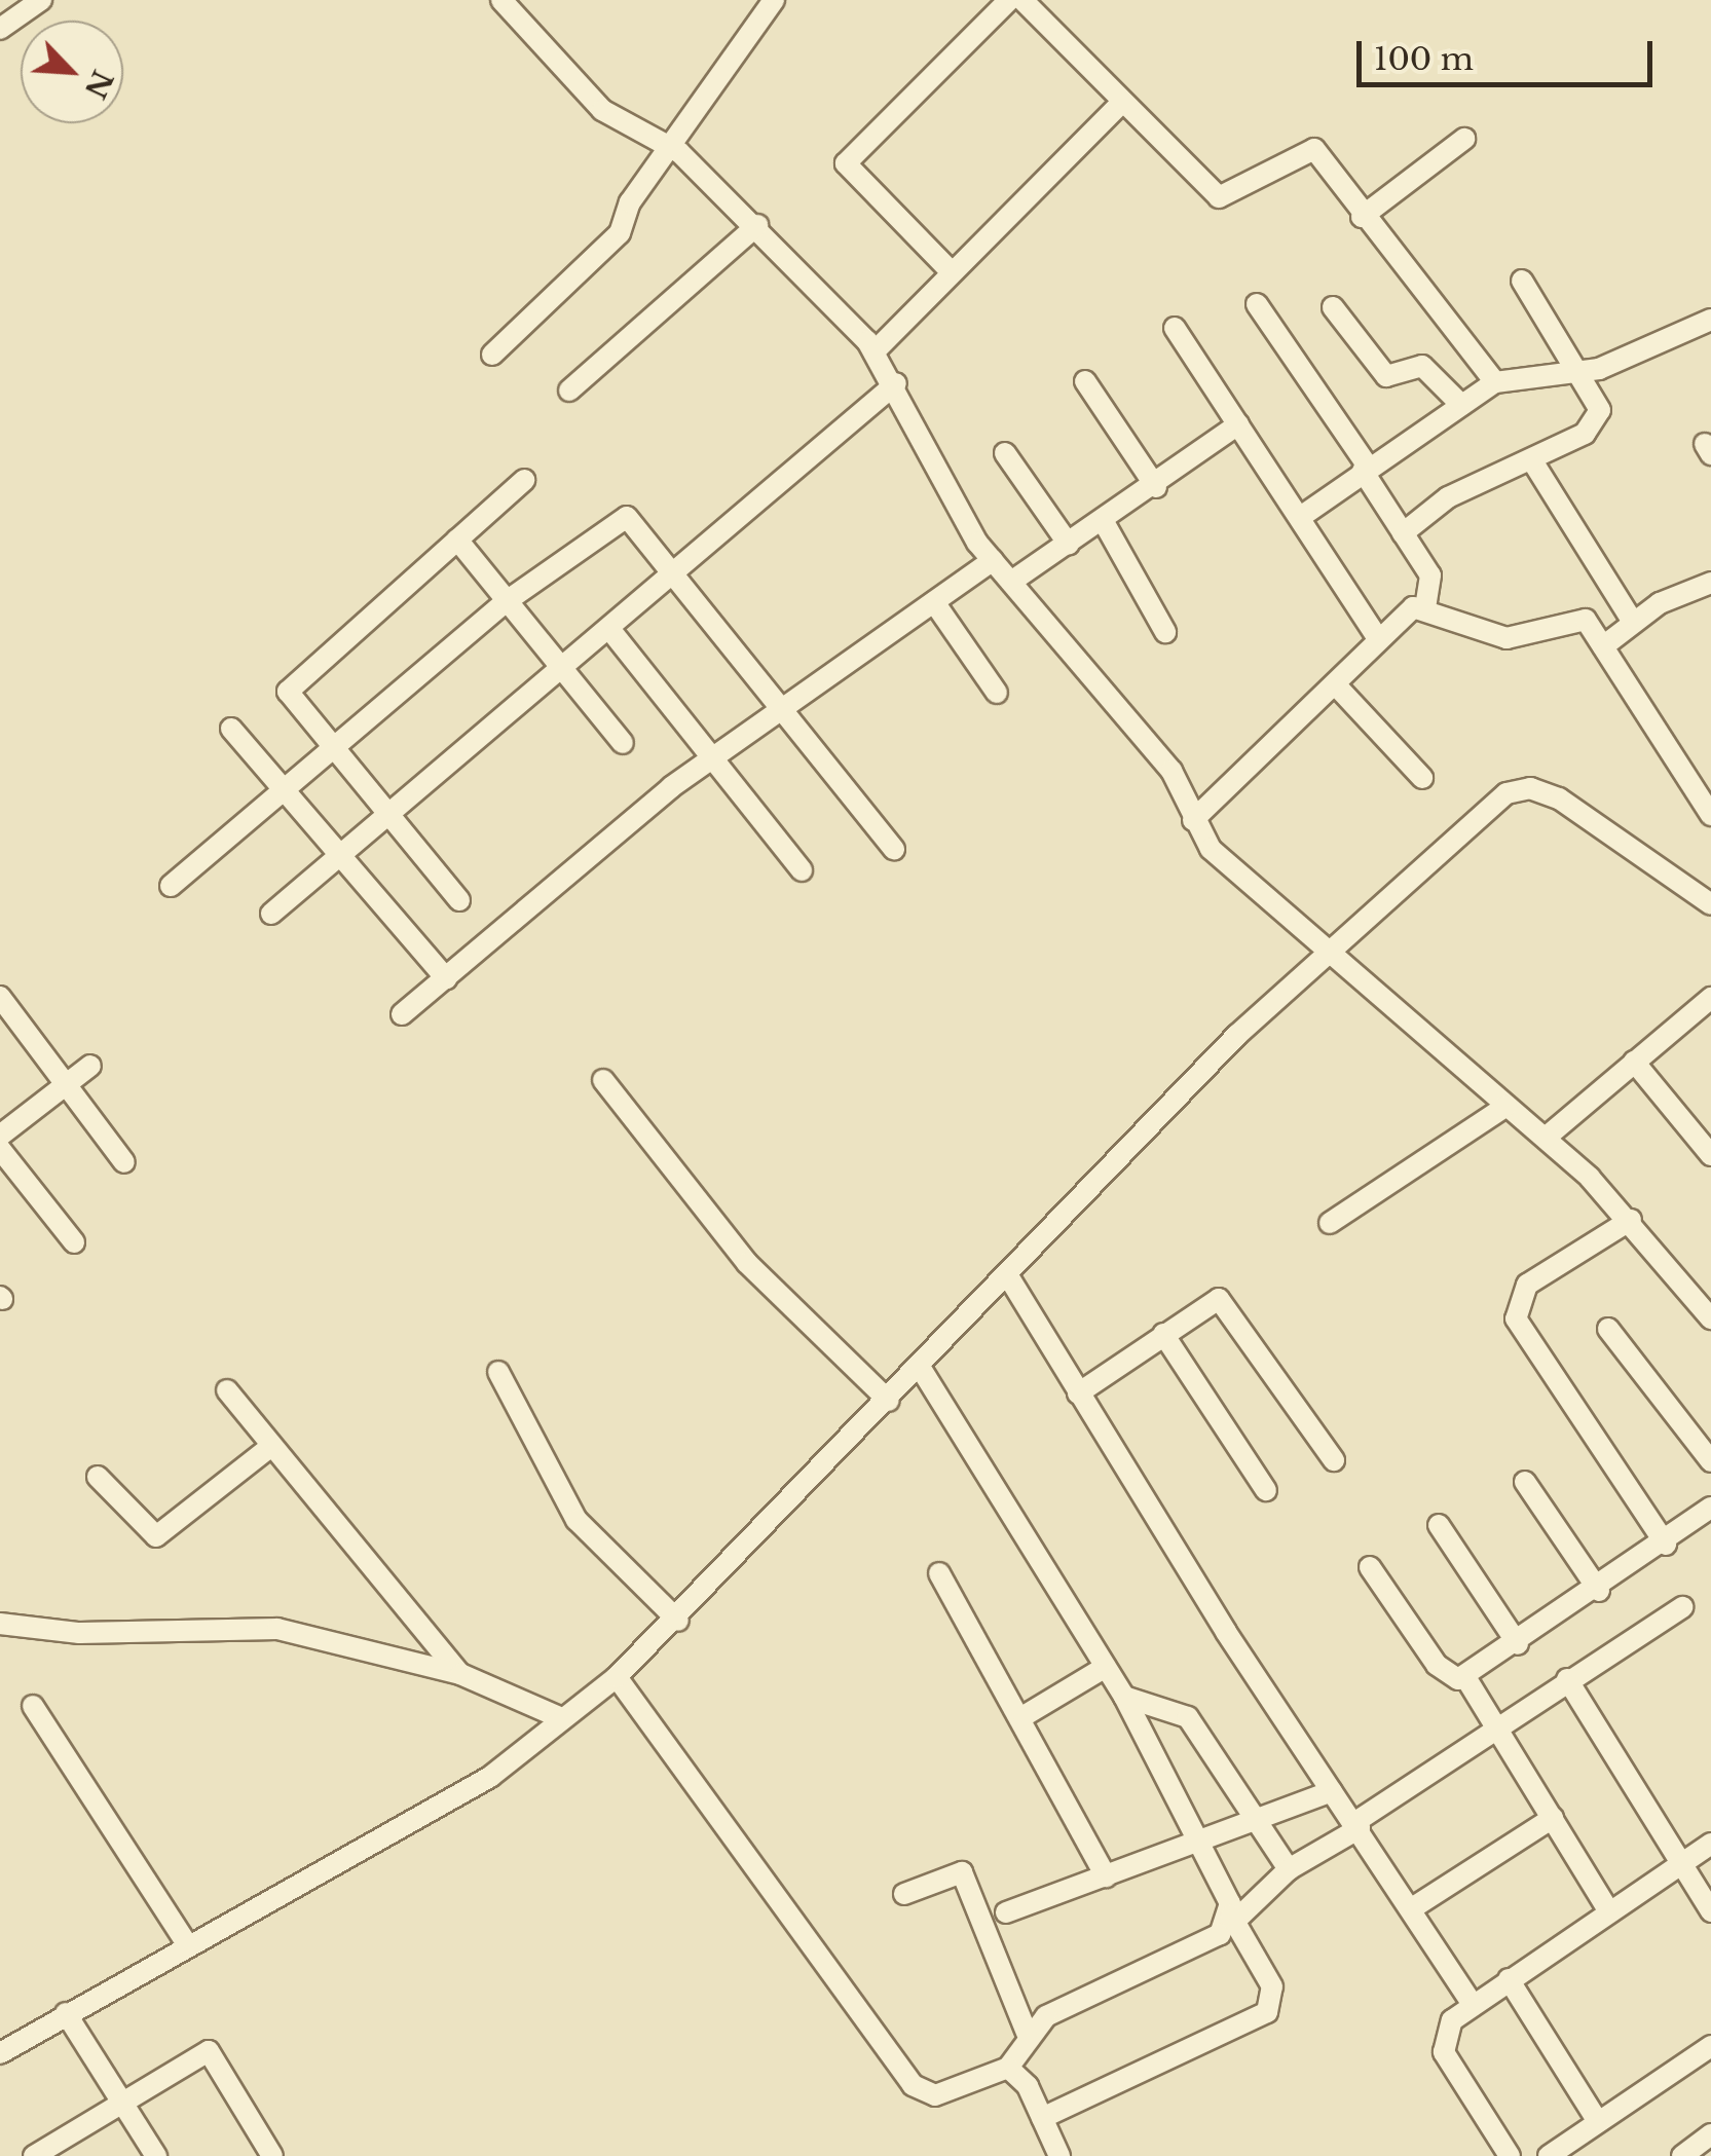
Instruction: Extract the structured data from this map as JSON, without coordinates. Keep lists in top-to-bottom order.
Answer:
{
  "scale_bar": "100 m",
  "north": "bottom right"
}
